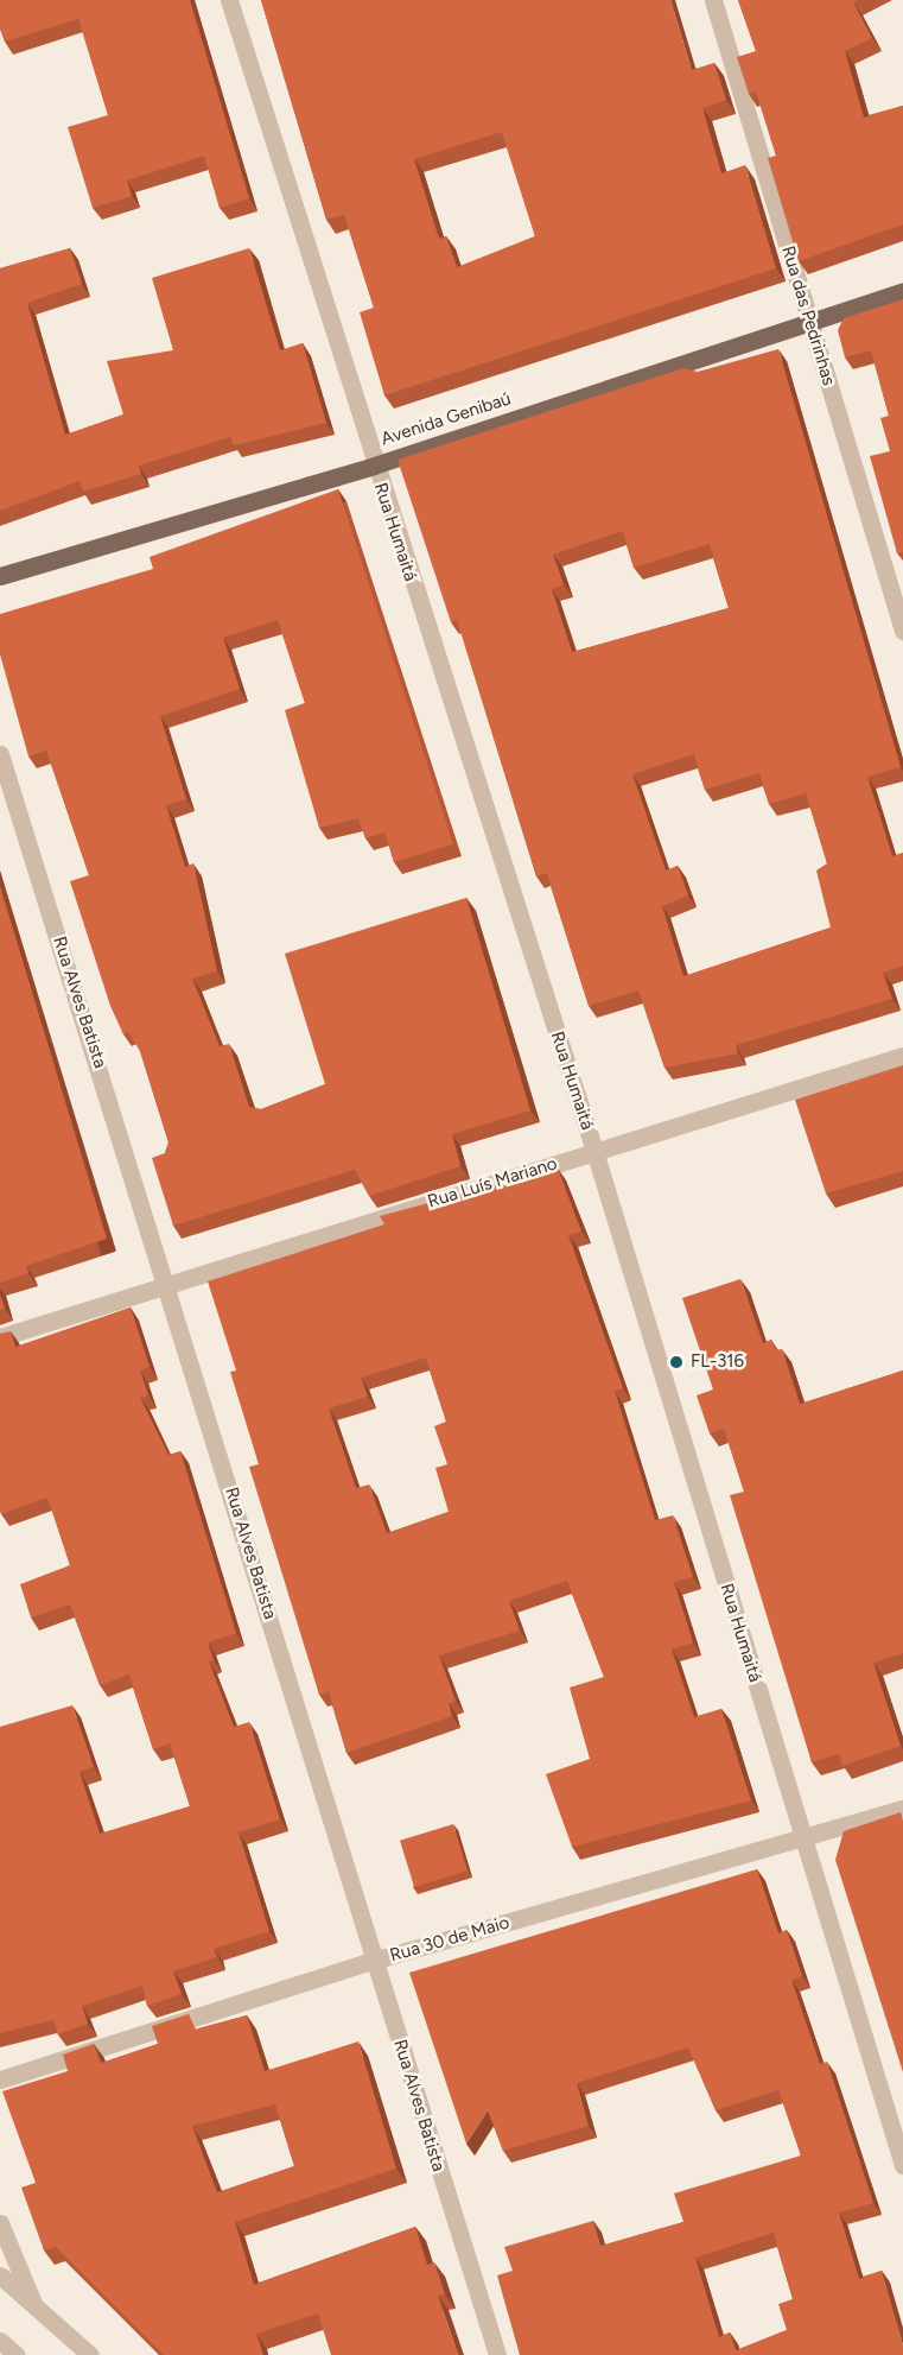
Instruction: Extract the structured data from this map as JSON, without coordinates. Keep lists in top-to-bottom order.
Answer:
{
  "streets": {
    "main road": ["Avenida Genibaú"],
    "street": [
      "Rua das Pedrinhas",
      "Rua Humaitá",
      "Rua Alves Batista",
      "Rua Luís Mariano",
      "Rua 30 de Maio"
    ]
  },
  "crossings": [
    ["Rua das Pedrinhas", "Avenida Genibaú"],
    ["Avenida Genibaú", "Rua Humaitá"],
    ["Rua Humaitá", "Rua Luís Mariano"],
    ["Rua Humaitá", "Rua 30 de Maio"],
    ["Rua Alves Batista", "Rua Luís Mariano"],
    ["Rua Alves Batista", "Rua 30 de Maio"]
  ],
  "places": ["FL-316"]
}
